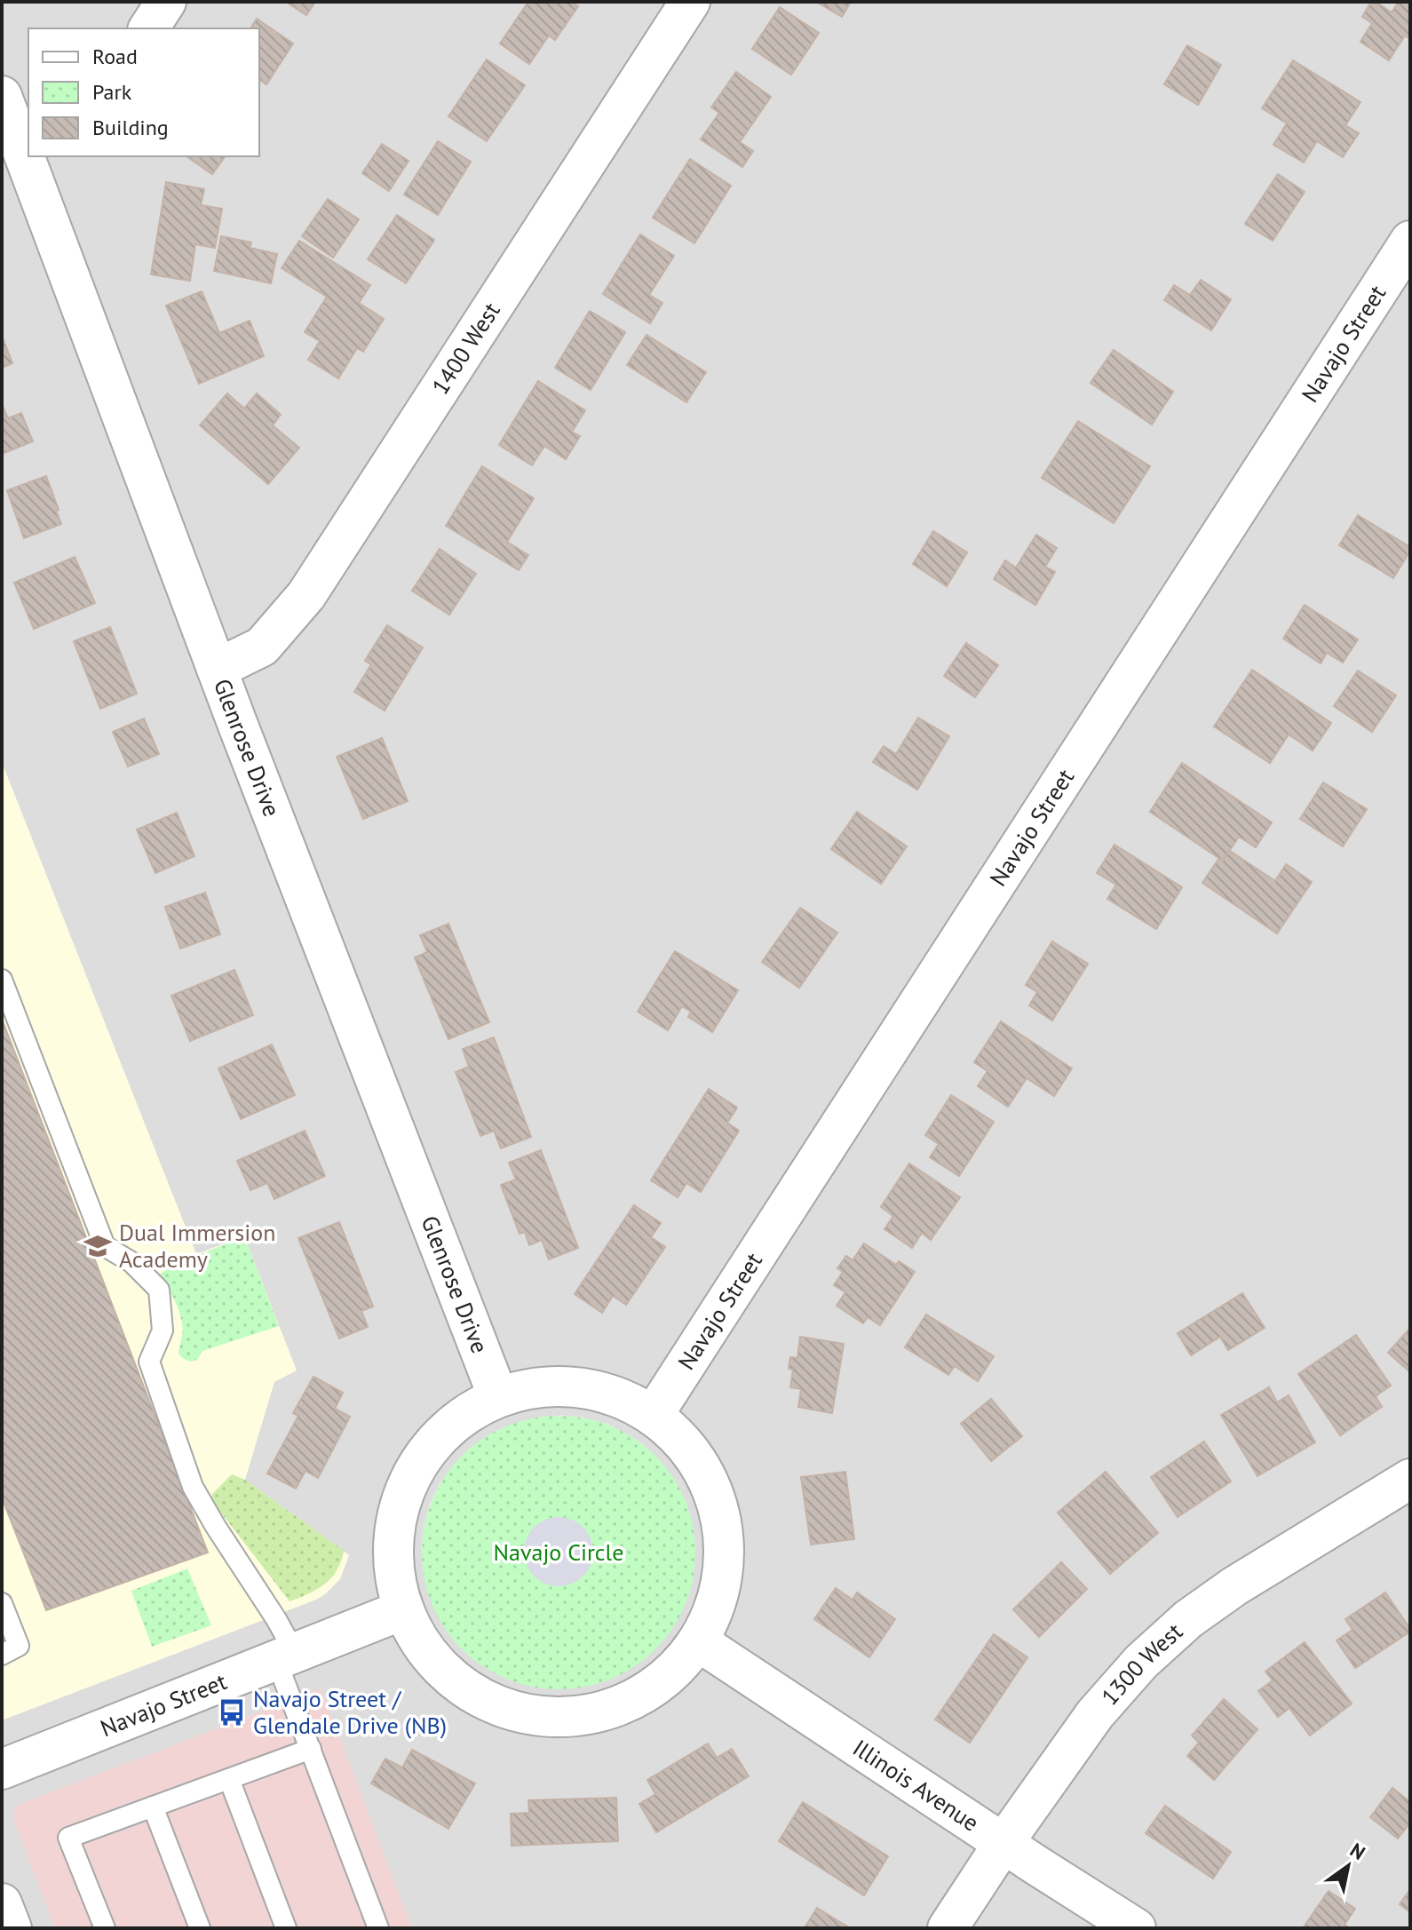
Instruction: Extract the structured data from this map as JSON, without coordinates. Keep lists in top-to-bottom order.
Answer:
{
  "streets": {
    "street": [
      "Navajo Street",
      "1400 West",
      "Glenrose Drive",
      "1300 West",
      "Illinois Avenue"
    ]
  },
  "crossings": [
    ["1400 West", "Glenrose Drive"],
    ["1300 West", "Illinois Avenue"]
  ],
  "parks": ["Navajo Circle"],
  "places": {
    "school or university": ["Dual Immersion Academy"],
    "bus stop": ["Navajo Street / Glendale Drive (NB)"]
  },
  "legend": ["Road", "Park", "Building"],
  "north": "top right"
}
